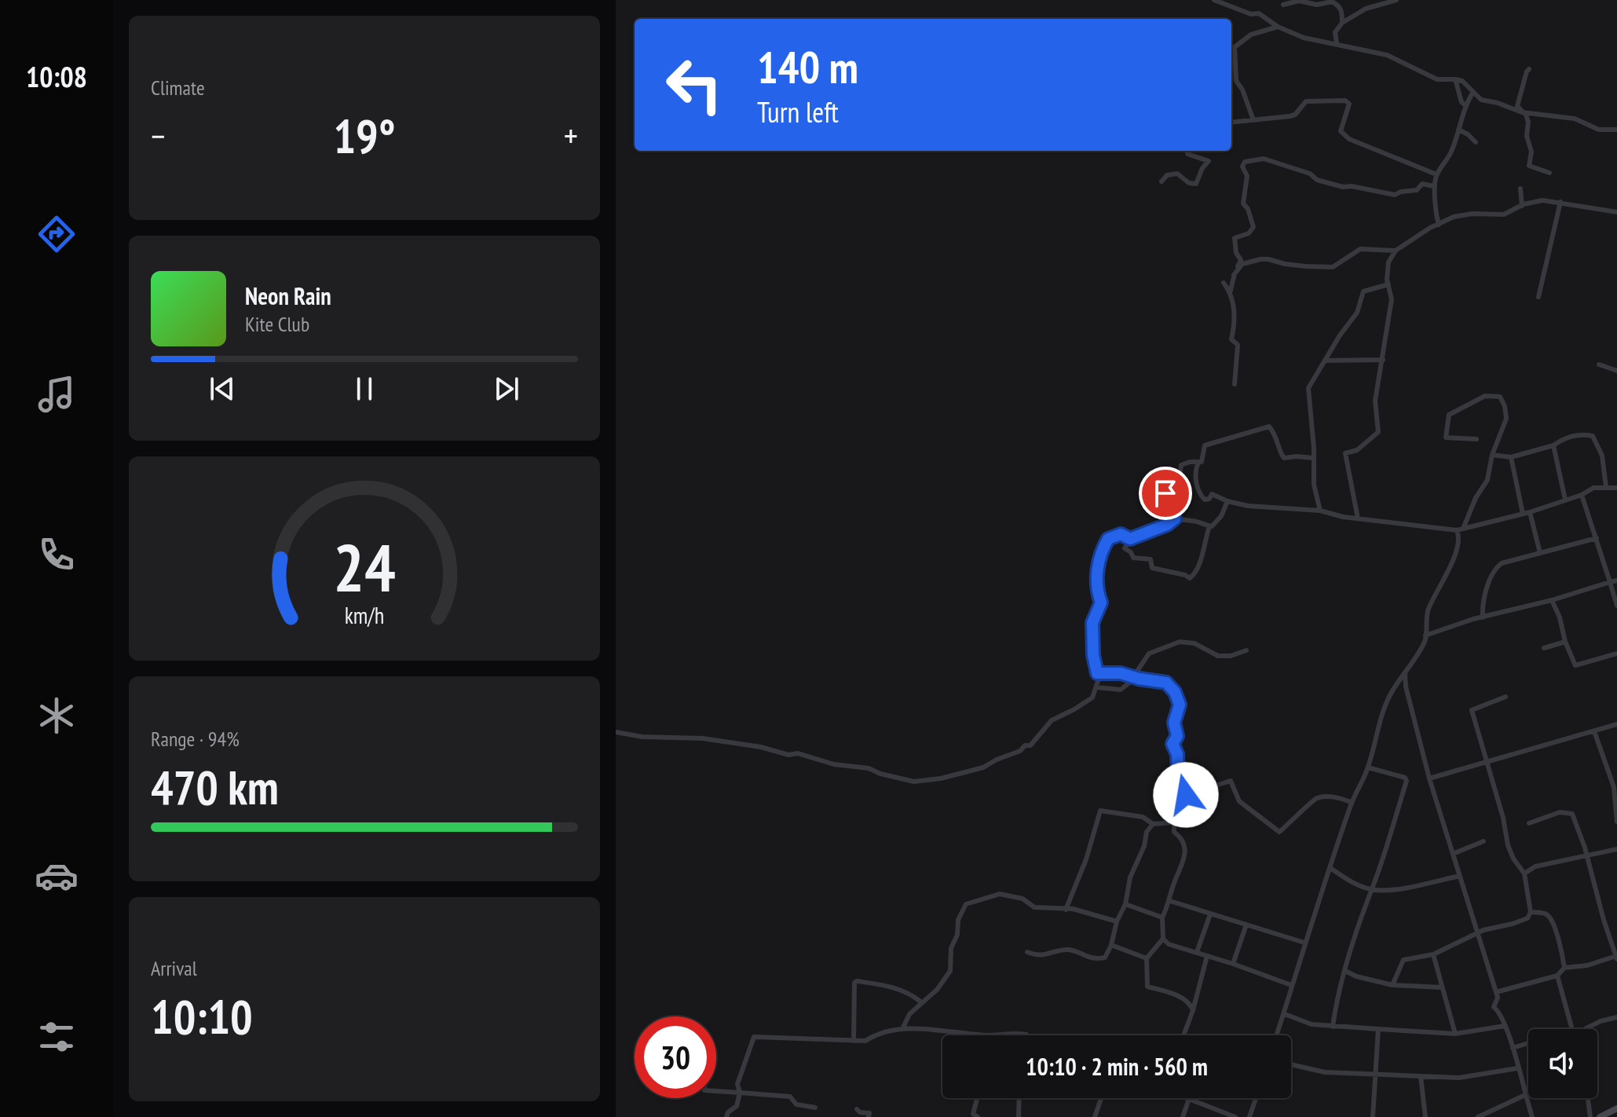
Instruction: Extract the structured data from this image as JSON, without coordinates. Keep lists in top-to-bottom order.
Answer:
{
  "page": {
    "tabs": "10:08",
    "tile": [
      "Climate",
      ["Range · 94%", "470 km"],
      ["Arrival", "10:10"]
    ],
    "turn": ["140 m", "Turn left"],
    "heat": ["−", "19°", "+"],
    "song": ["Neon Rain", "Kite Club"],
    "limit": "30",
    "trip": "10:10 · 2 min · 560 m",
    "gauge": ["24", "km/h"]
  }
}
